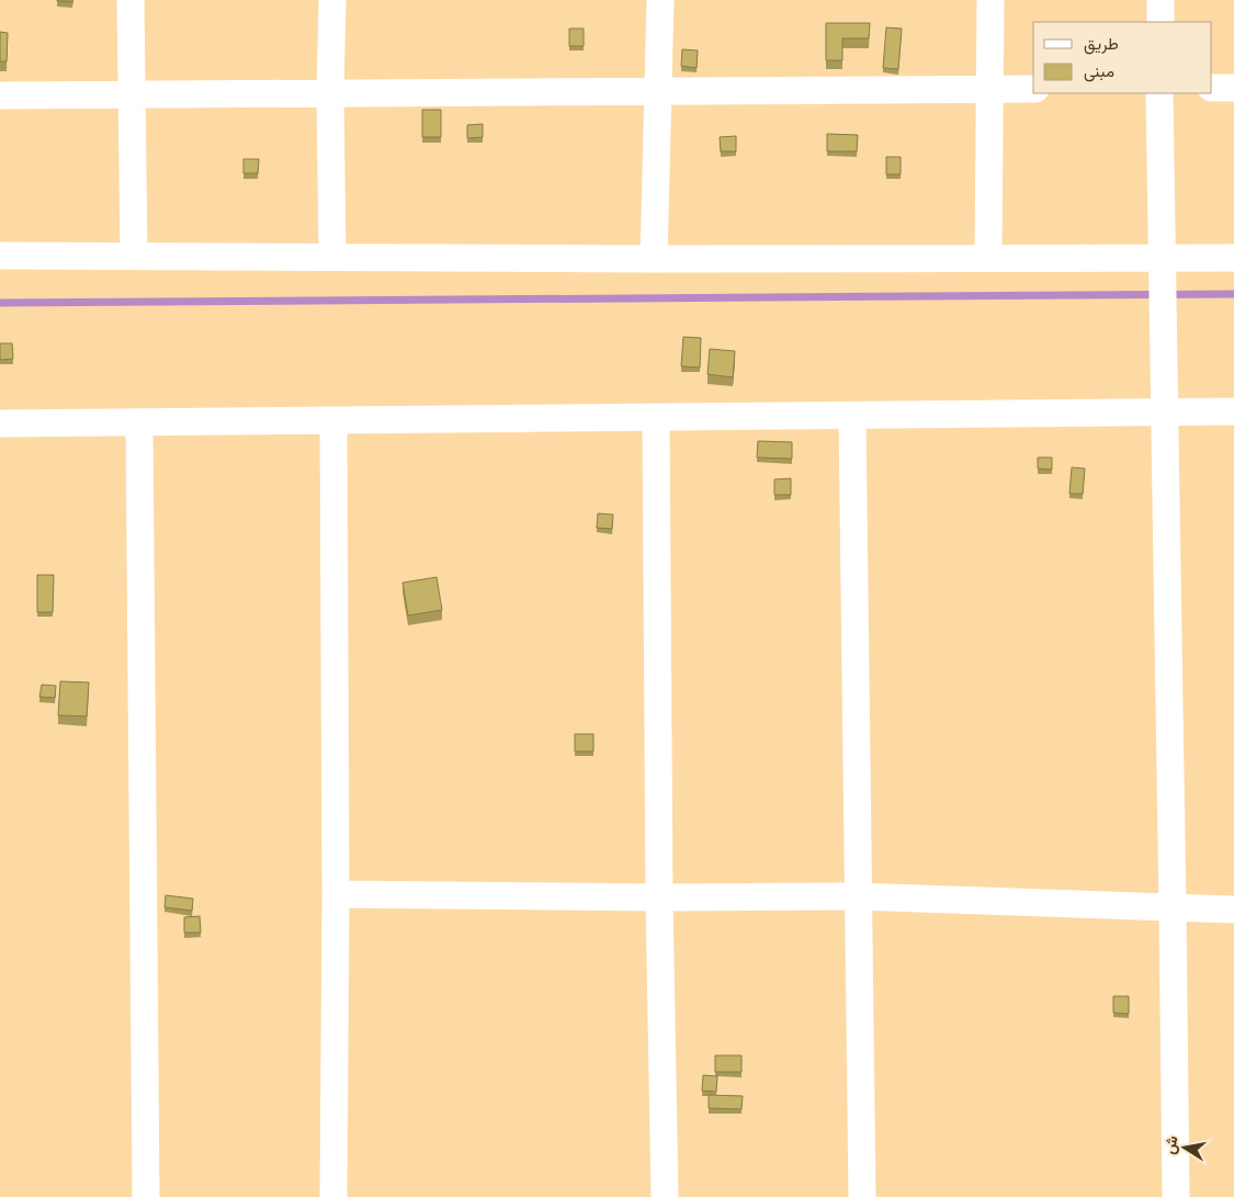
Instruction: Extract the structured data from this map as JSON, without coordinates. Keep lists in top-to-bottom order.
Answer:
{
  "legend": ["طريق", "مبنى"],
  "north": "left"
}
